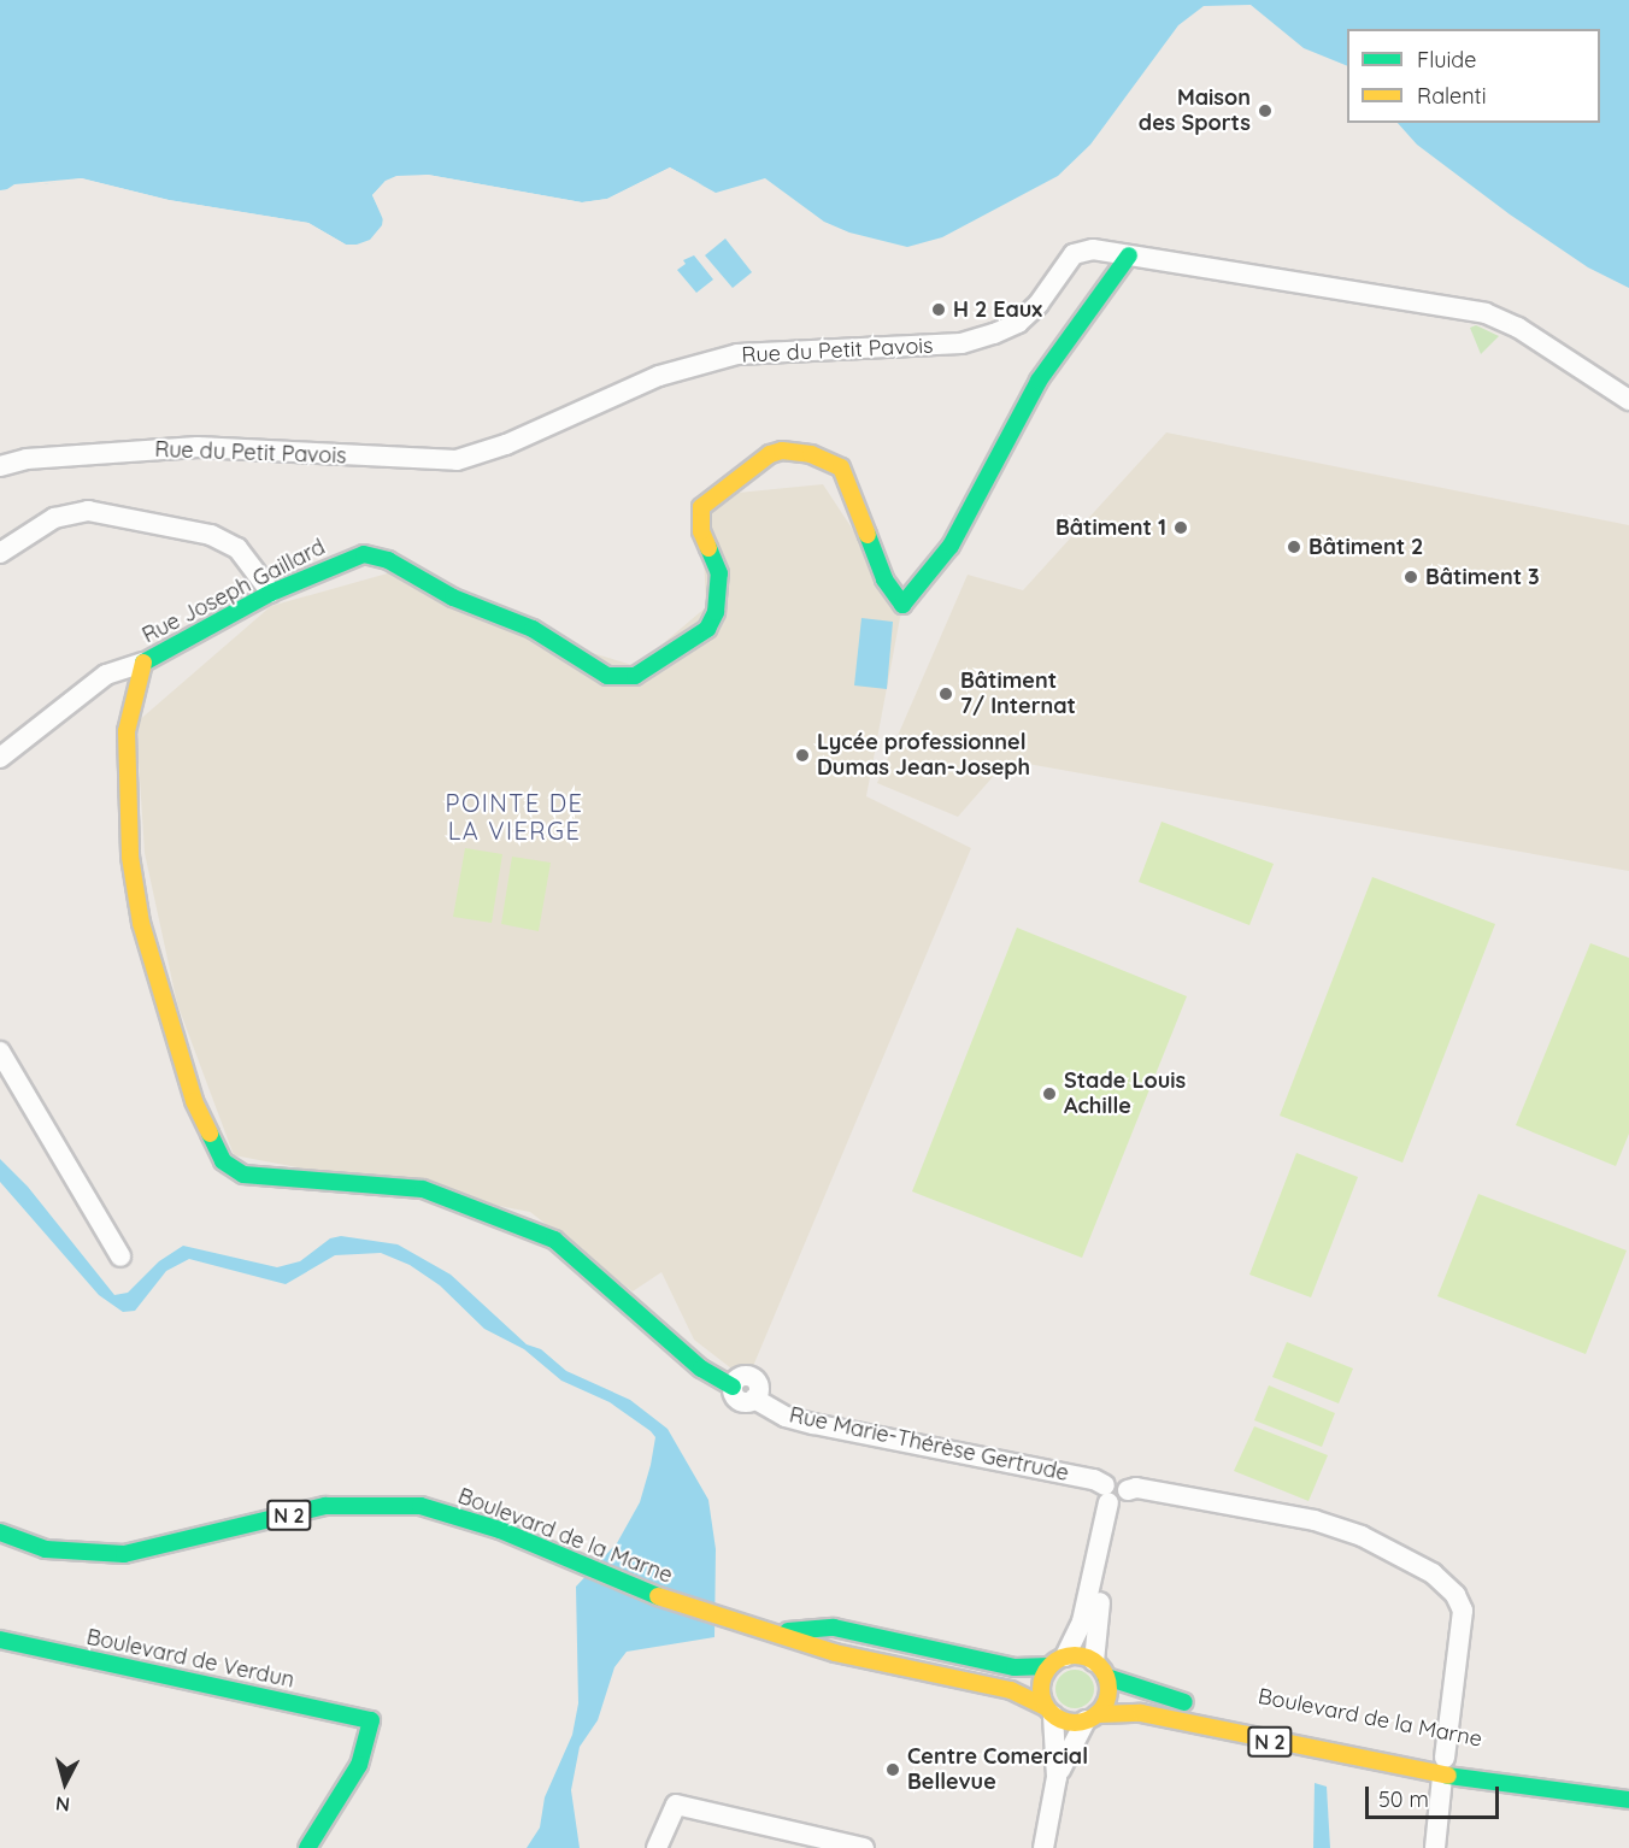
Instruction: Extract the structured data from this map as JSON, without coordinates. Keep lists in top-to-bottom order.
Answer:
{
  "streets": {
    "main road": [
      "Rue Joseph Gaillard",
      "N 2",
      "Boulevard de la Marne",
      "Boulevard de Verdun"
    ],
    "street": ["Rue du Petit Pavois", "Rue Marie-Thérèse Gertrude"]
  },
  "crossings": [
    ["Rue du Petit Pavois", "Rue Joseph Gaillard"],
    ["Rue Joseph Gaillard", "Rue Marie-Thérèse Gertrude"],
    ["Rue Marie-Thérèse Gertrude", "Boulevard de la Marne"]
  ],
  "districts": ["POINTE DE LA VIERGE"],
  "places": [
    "Maison des Sports",
    "H 2 Eaux",
    "Bâtiment 1",
    "Bâtiment 2",
    "Bâtiment 3",
    "Bâtiment 7/ Internat",
    "Lycée professionnel Dumas Jean-Joseph",
    "Stade Louis Achille",
    "Centre Comercial Bellevue"
  ],
  "legend": ["Fluide", "Ralenti"],
  "scale_bar": "50 m",
  "north": "bottom"
}
